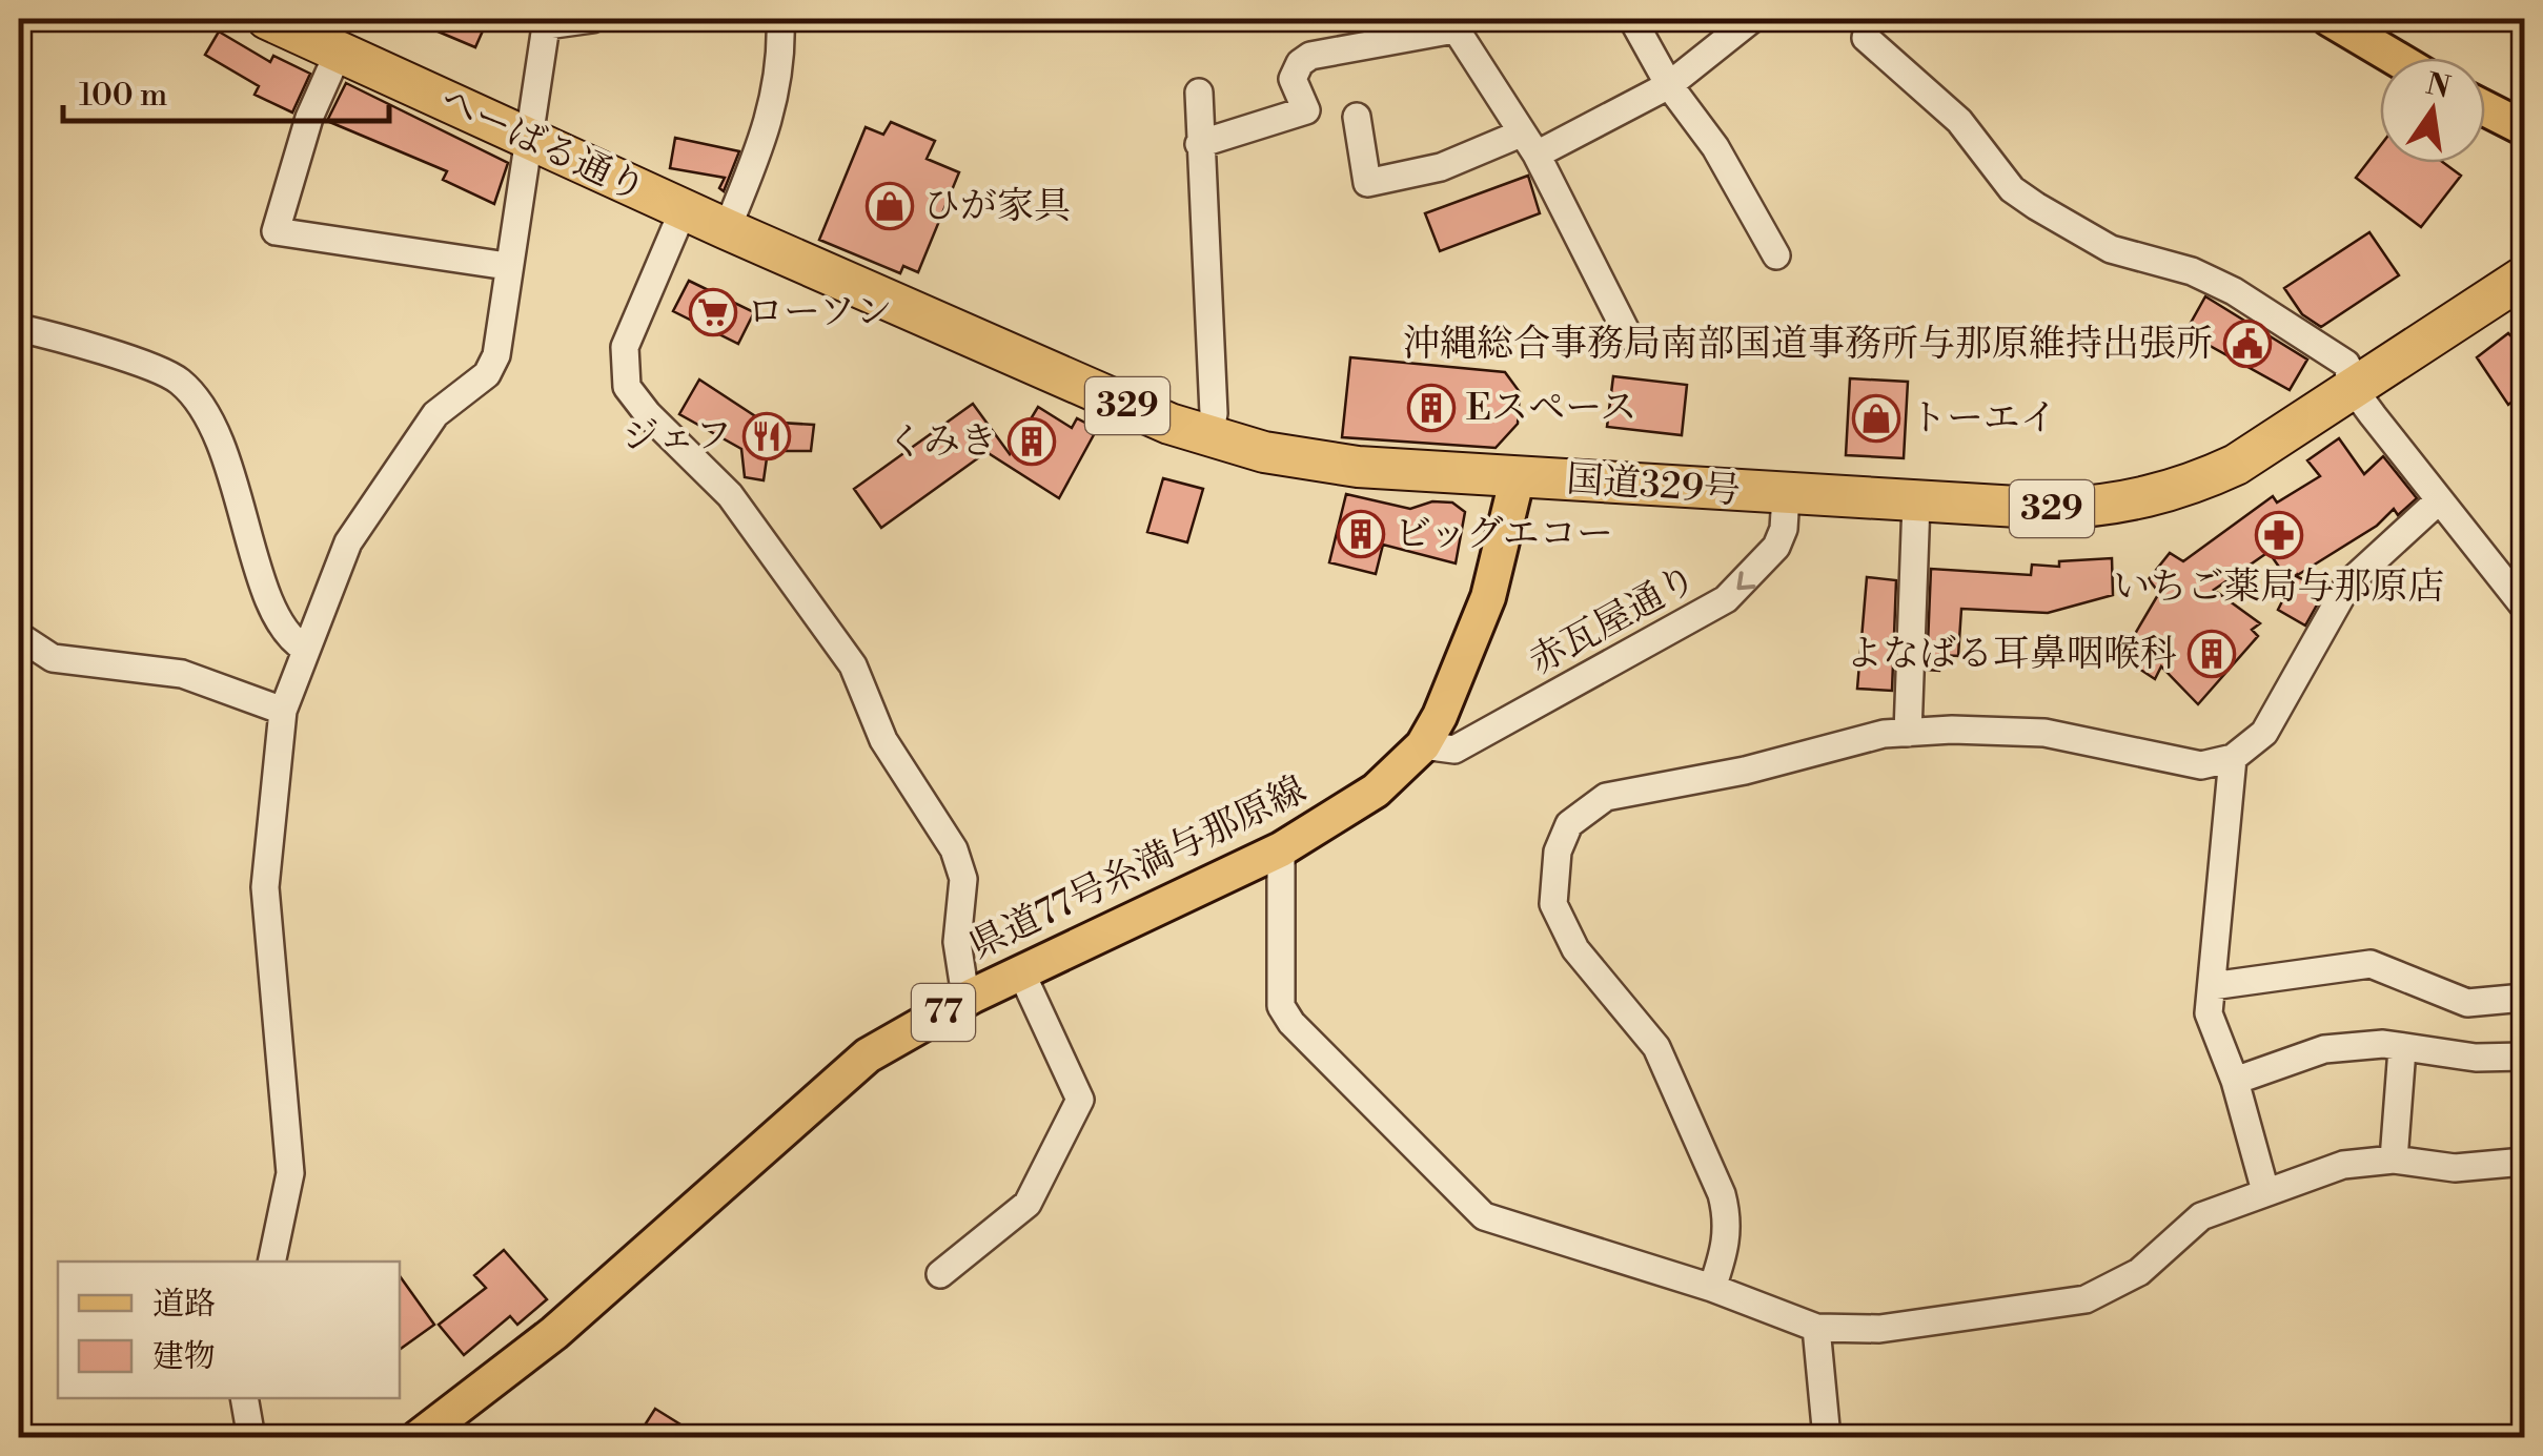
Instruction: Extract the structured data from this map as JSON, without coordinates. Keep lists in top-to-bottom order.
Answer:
{
  "streets": {
    "highway": ["へーばる通り", "329", "国道329号"],
    "main road": ["県道77号糸満与那原線", "77"],
    "street": ["赤瓦屋通り"]
  },
  "crossings": [
    ["へーばる通り", "国道329号"],
    ["国道329号", "赤瓦屋通り"],
    ["国道329号", "県道77号糸満与那原線"],
    ["赤瓦屋通り", "県道77号糸満与那原線"]
  ],
  "one_way": ["赤瓦屋通り"],
  "places": {
    "shop": ["ひが家具", "トーエイ"],
    "supermarket": ["ローソン"],
    "public building": ["沖縄総合事務局南部国道事務所与那原維持出張所"],
    "building": [
      "Eスペース",
      "くみき",
      "ビッグエコー",
      "よなばる耳鼻咽喉科"
    ],
    "restaurant": ["ジェフ"],
    "pharmacy": ["いちご薬局与那原店"]
  },
  "legend": ["道路", "建物"],
  "scale_bar": "100 m",
  "north": "top"
}
